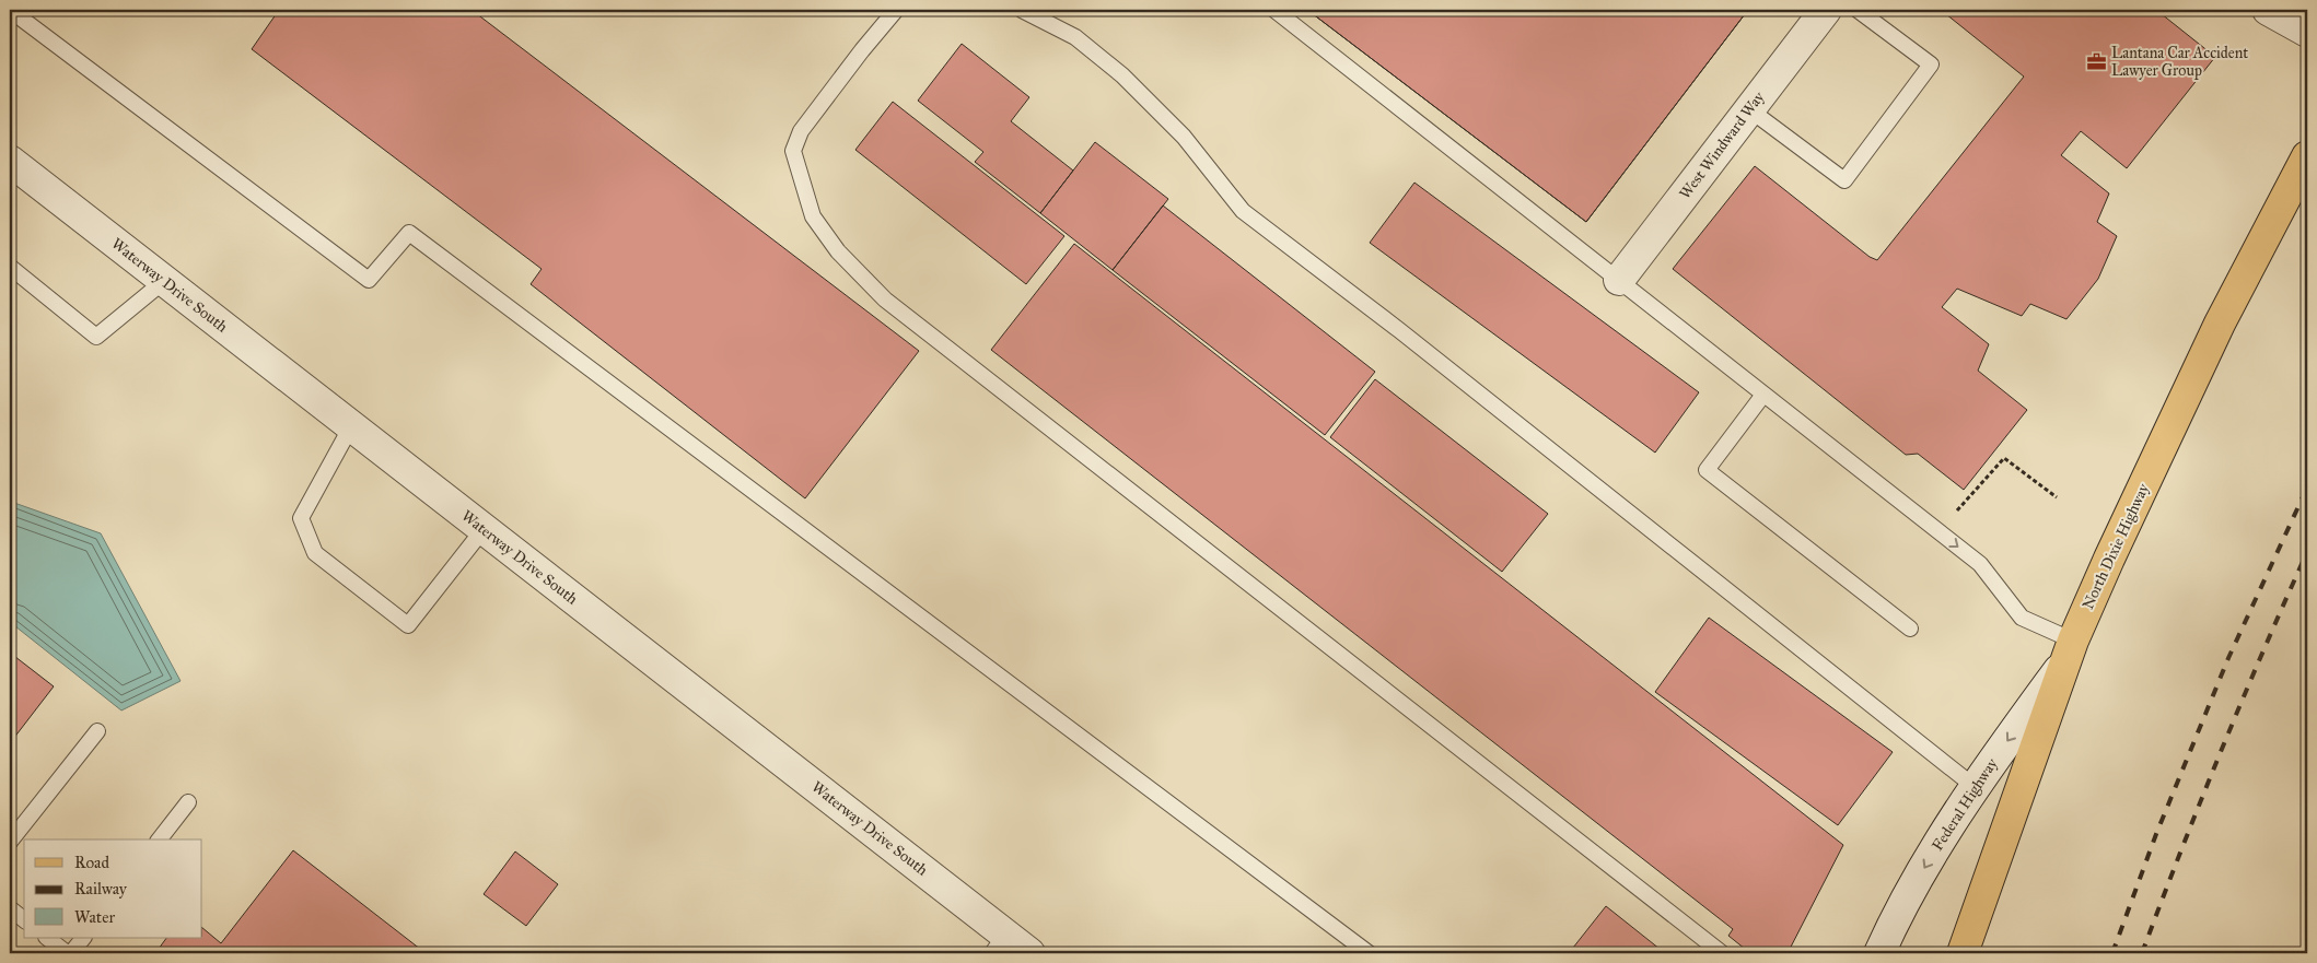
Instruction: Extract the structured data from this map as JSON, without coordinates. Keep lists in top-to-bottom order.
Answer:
{
  "streets": {
    "main road": ["North Dixie Highway"],
    "street": ["West Windward Way", "Waterway Drive South", "Federal Highway"]
  },
  "crossings": [
    ["North Dixie Highway", "Federal Highway"]
  ],
  "one_way": ["Federal Highway"],
  "places": {
    "office": ["Lantana Car Accident Lawyer Group"]
  },
  "legend": ["Road", "Railway", "Water"]
}
